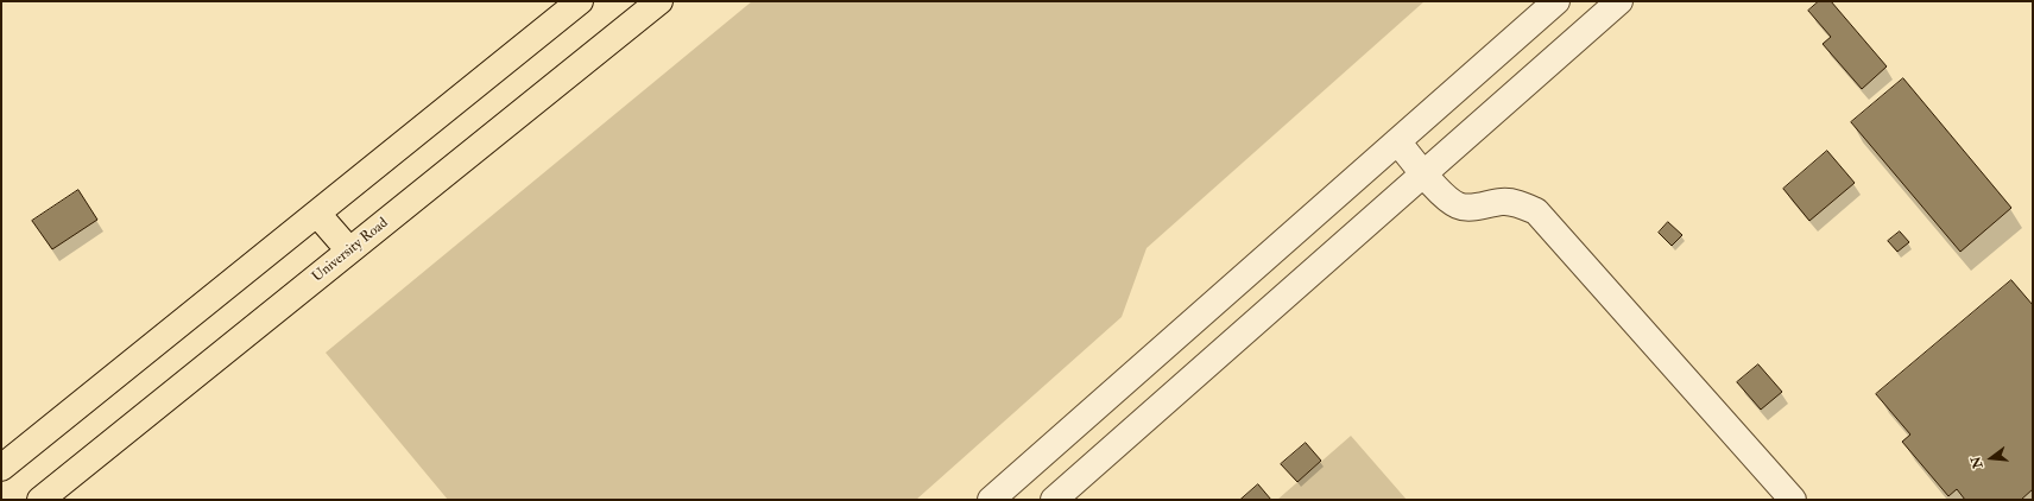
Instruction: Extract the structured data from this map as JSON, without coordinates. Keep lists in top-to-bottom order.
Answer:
{
  "streets": {
    "highway": ["University Road"]
  },
  "north": "left"
}
